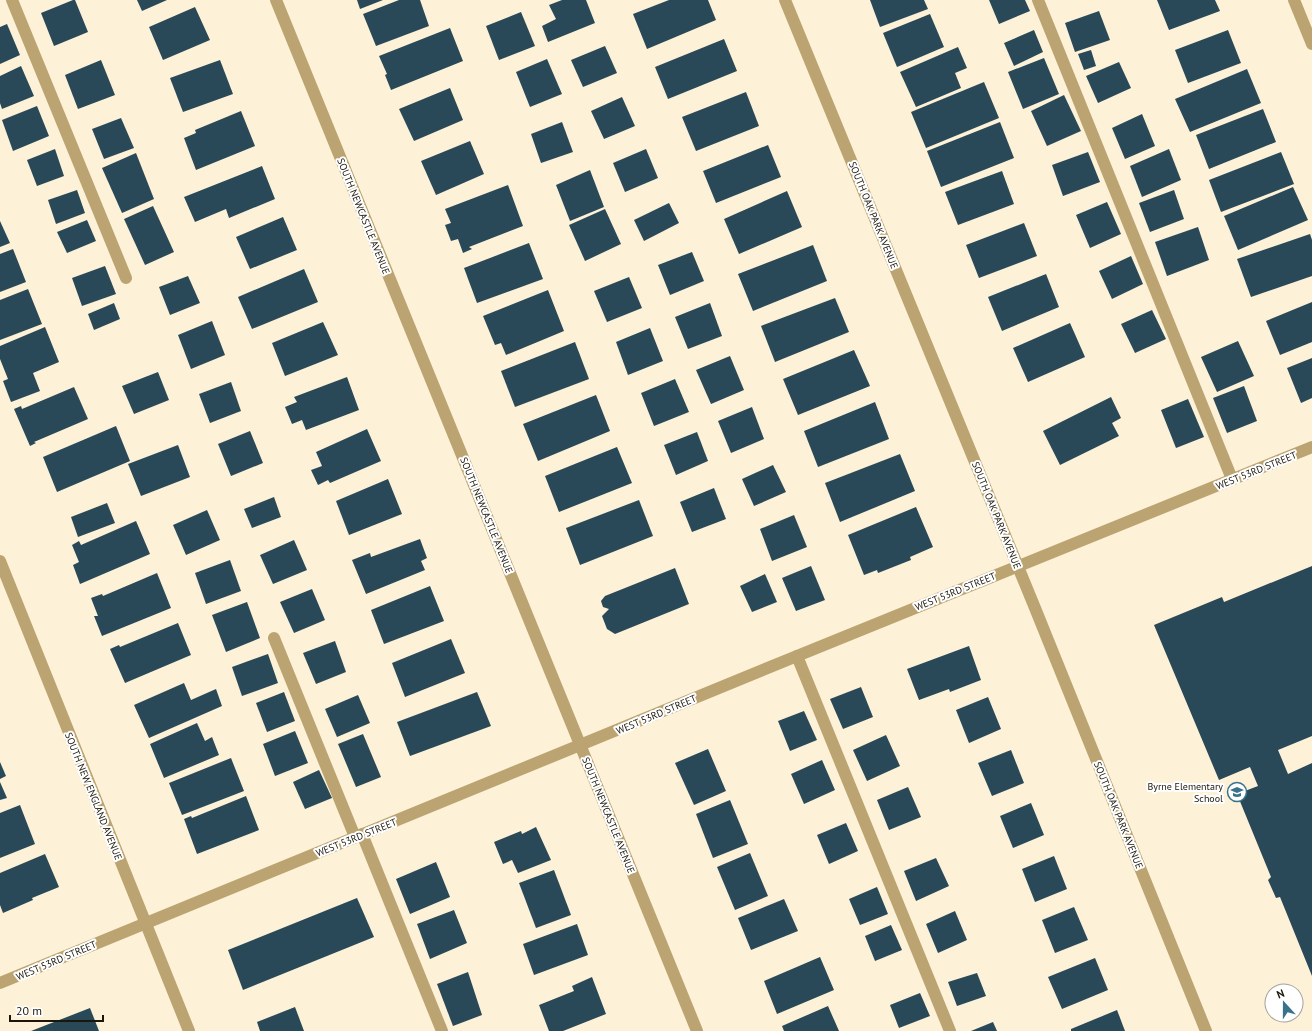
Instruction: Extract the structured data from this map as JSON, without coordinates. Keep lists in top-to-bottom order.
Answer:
{
  "streets": {
    "street": [
      "SOUTH OAK PARK AVENUE",
      "SOUTH NEWCASTLE AVENUE",
      "WEST 53RD STREET",
      "SOUTH NEW ENGLAND AVENUE"
    ]
  },
  "crossings": [
    ["SOUTH OAK PARK AVENUE", "WEST 53RD STREET"],
    ["SOUTH NEWCASTLE AVENUE", "WEST 53RD STREET"],
    ["WEST 53RD STREET", "SOUTH NEW ENGLAND AVENUE"]
  ],
  "places": {
    "school or university": ["Byrne Elementary School"]
  },
  "scale_bar": "20 m",
  "north": "top"
}
